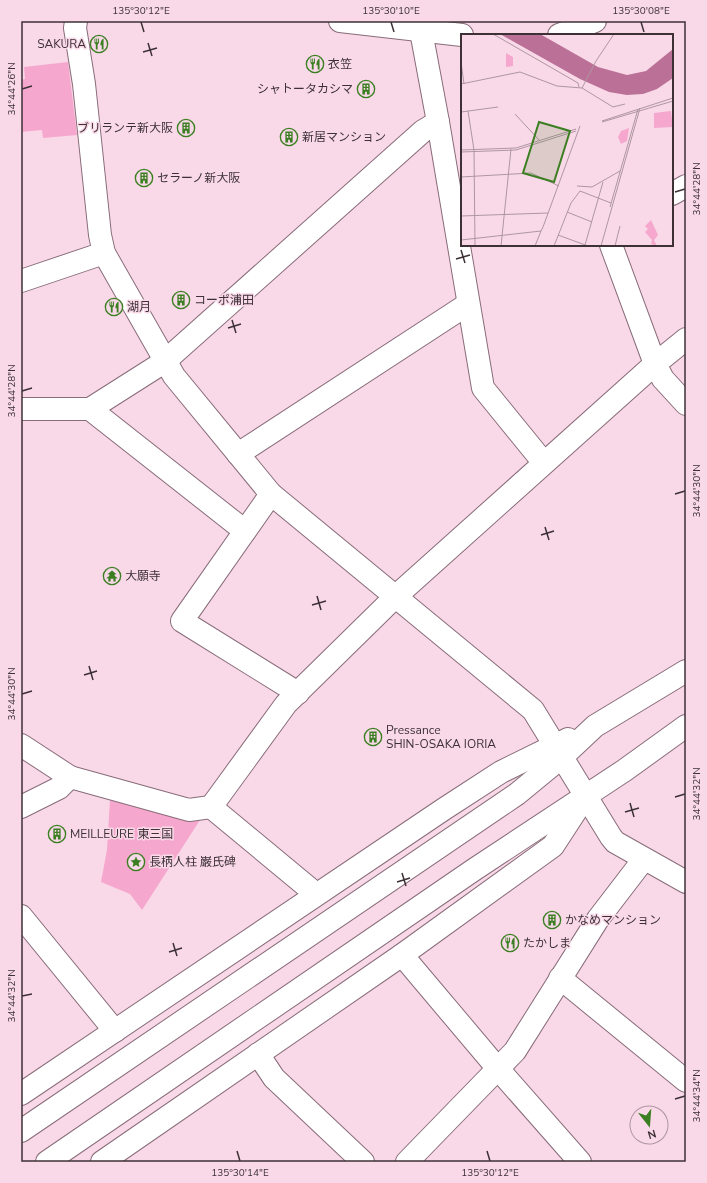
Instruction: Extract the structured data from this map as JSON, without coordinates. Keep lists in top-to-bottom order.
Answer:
{
  "places": {
    "restaurant": [
      "SAKURA",
      "衣笠",
      "湖月",
      "たかしま"
    ],
    "building": [
      "シャトータカシマ",
      "ブリランテ新大阪",
      "新居マンション",
      "セラーノ新大阪",
      "コーポ浦田",
      "Pressance SHIN-OSAKA IORIA",
      "MEILLEURE 東三国",
      "かなめマンション"
    ],
    "temple": ["大願寺"],
    "place": ["長柄人柱 巌氏碑"]
  },
  "north": "bottom",
  "coordinates": [
    "135°30'12\"E",
    "135°30'10\"E",
    "135°30'08\"E",
    "34°44'26\"N",
    "34°44'28\"N",
    "34°44'30\"N",
    "34°44'32\"N",
    "34°44'34\"N",
    "135°30'14\"E"
  ]
}
